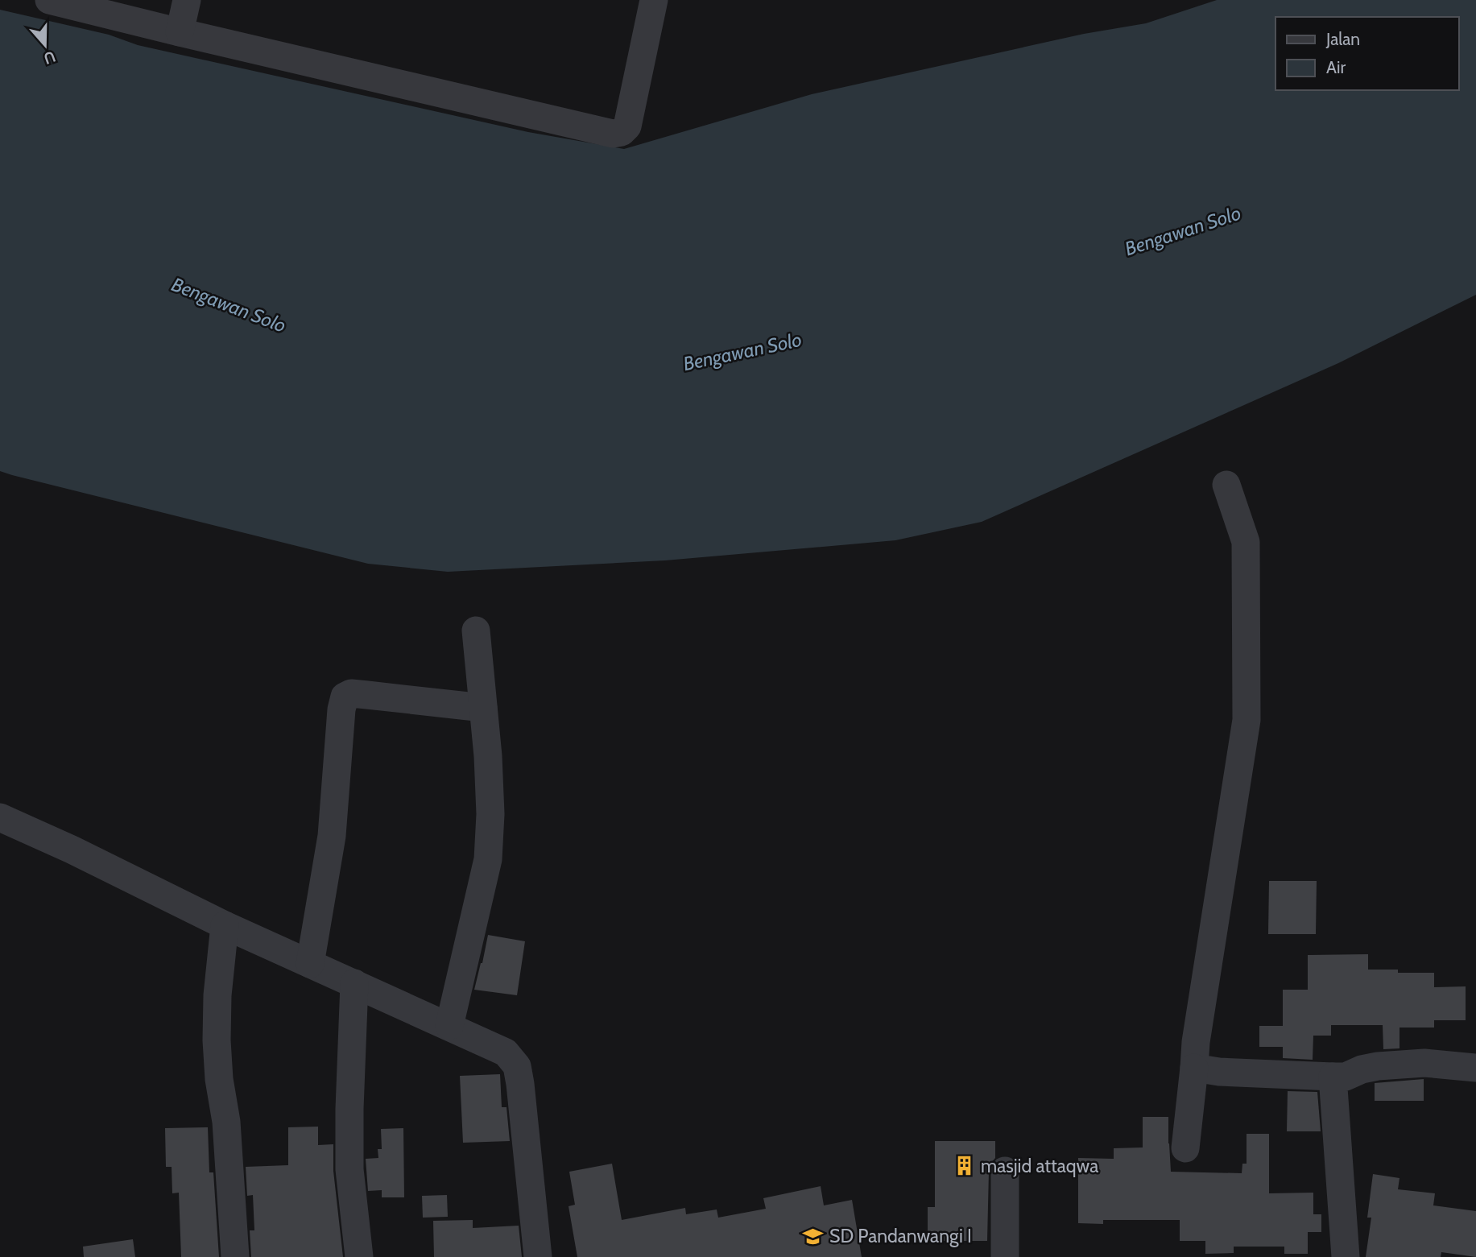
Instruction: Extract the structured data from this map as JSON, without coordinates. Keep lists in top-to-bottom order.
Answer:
{
  "water": ["Bengawan Solo"],
  "places": {
    "building": ["masjid attaqwa"],
    "school or university": ["SD Pandanwangi I"]
  },
  "legend": ["Jalan", "Air"],
  "north": "bottom"
}
